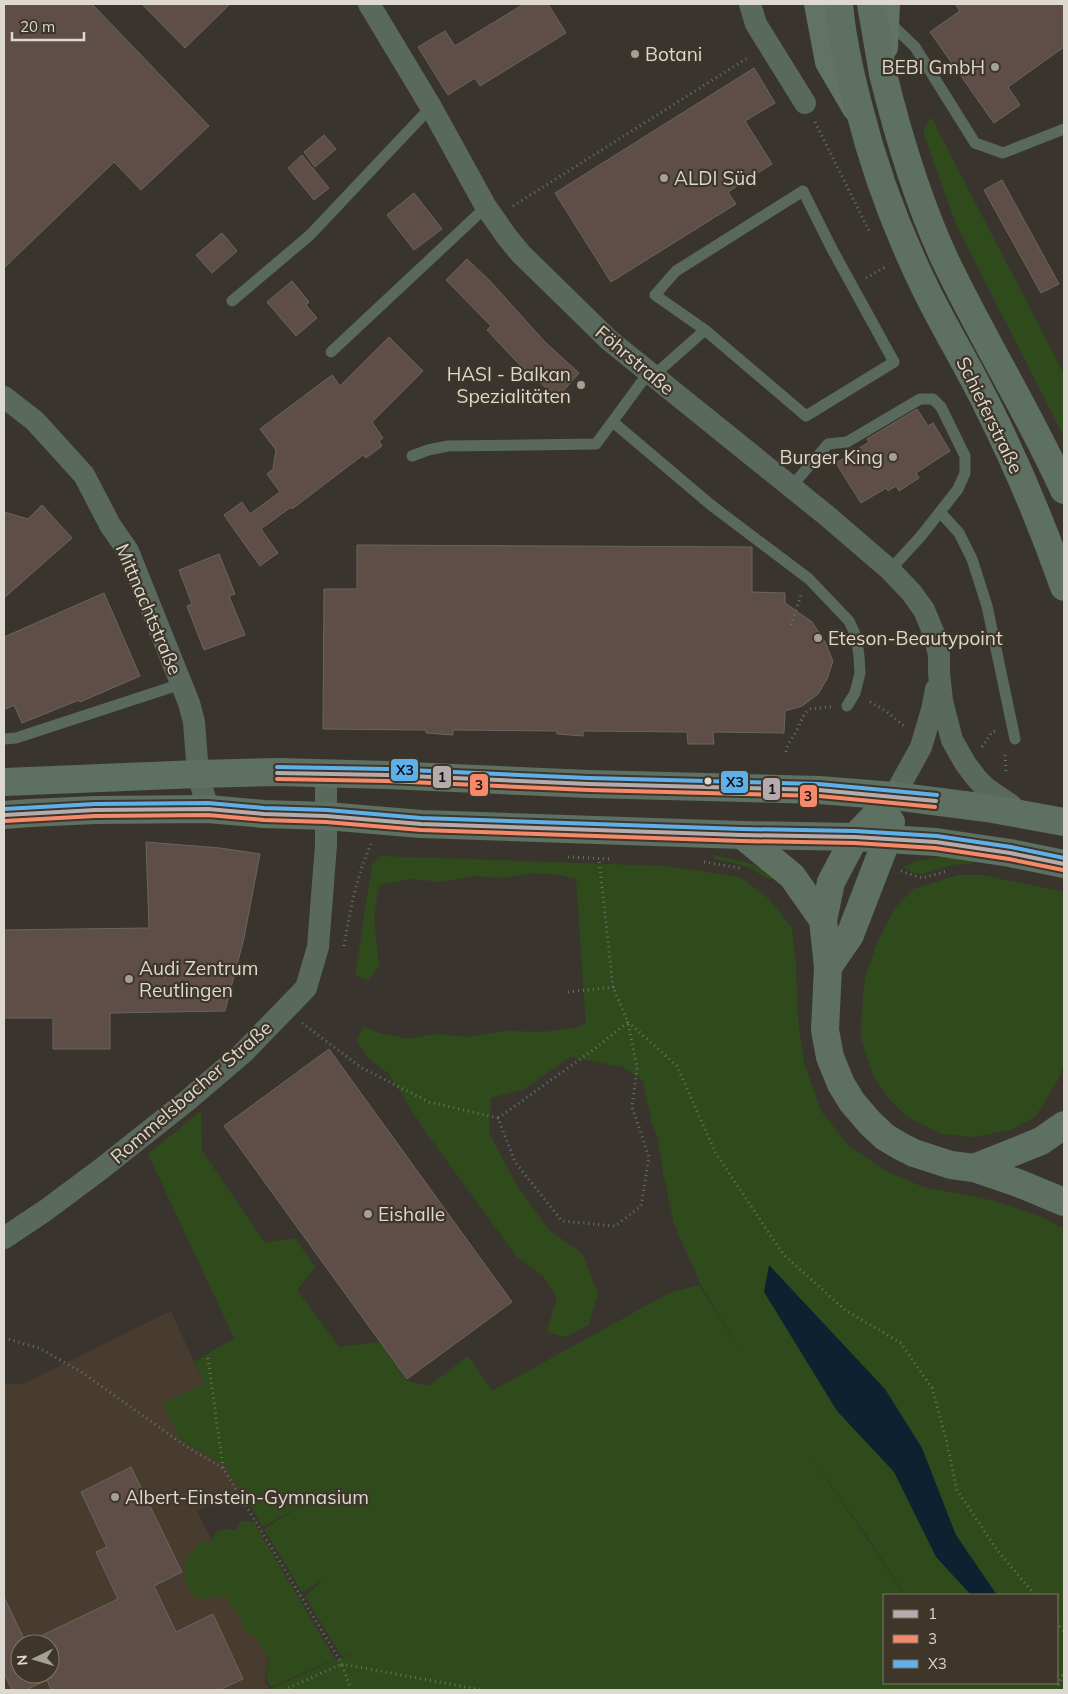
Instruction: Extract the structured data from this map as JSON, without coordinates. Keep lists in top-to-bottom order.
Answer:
{
  "streets": {
    "main road": ["Schieferstraße"],
    "street": ["Föhrstraße", "Mittnachtstraße", "Rommelsbacher Straße"]
  },
  "places": [
    "Botani",
    "BEBI GmbH",
    "ALDI Süd",
    "HASI - Balkan Spezialitäten",
    "Burger King",
    "Eteson-Beautypoint",
    "Audi Zentrum Reutlingen",
    "Eishalle",
    "Albert-Einstein-Gymnasium"
  ],
  "lines": ["transit line X3", "transit line 1", "transit line 3"],
  "legend": ["1", "3", "X3"],
  "scale_bar": "20 m",
  "north": "left"
}
